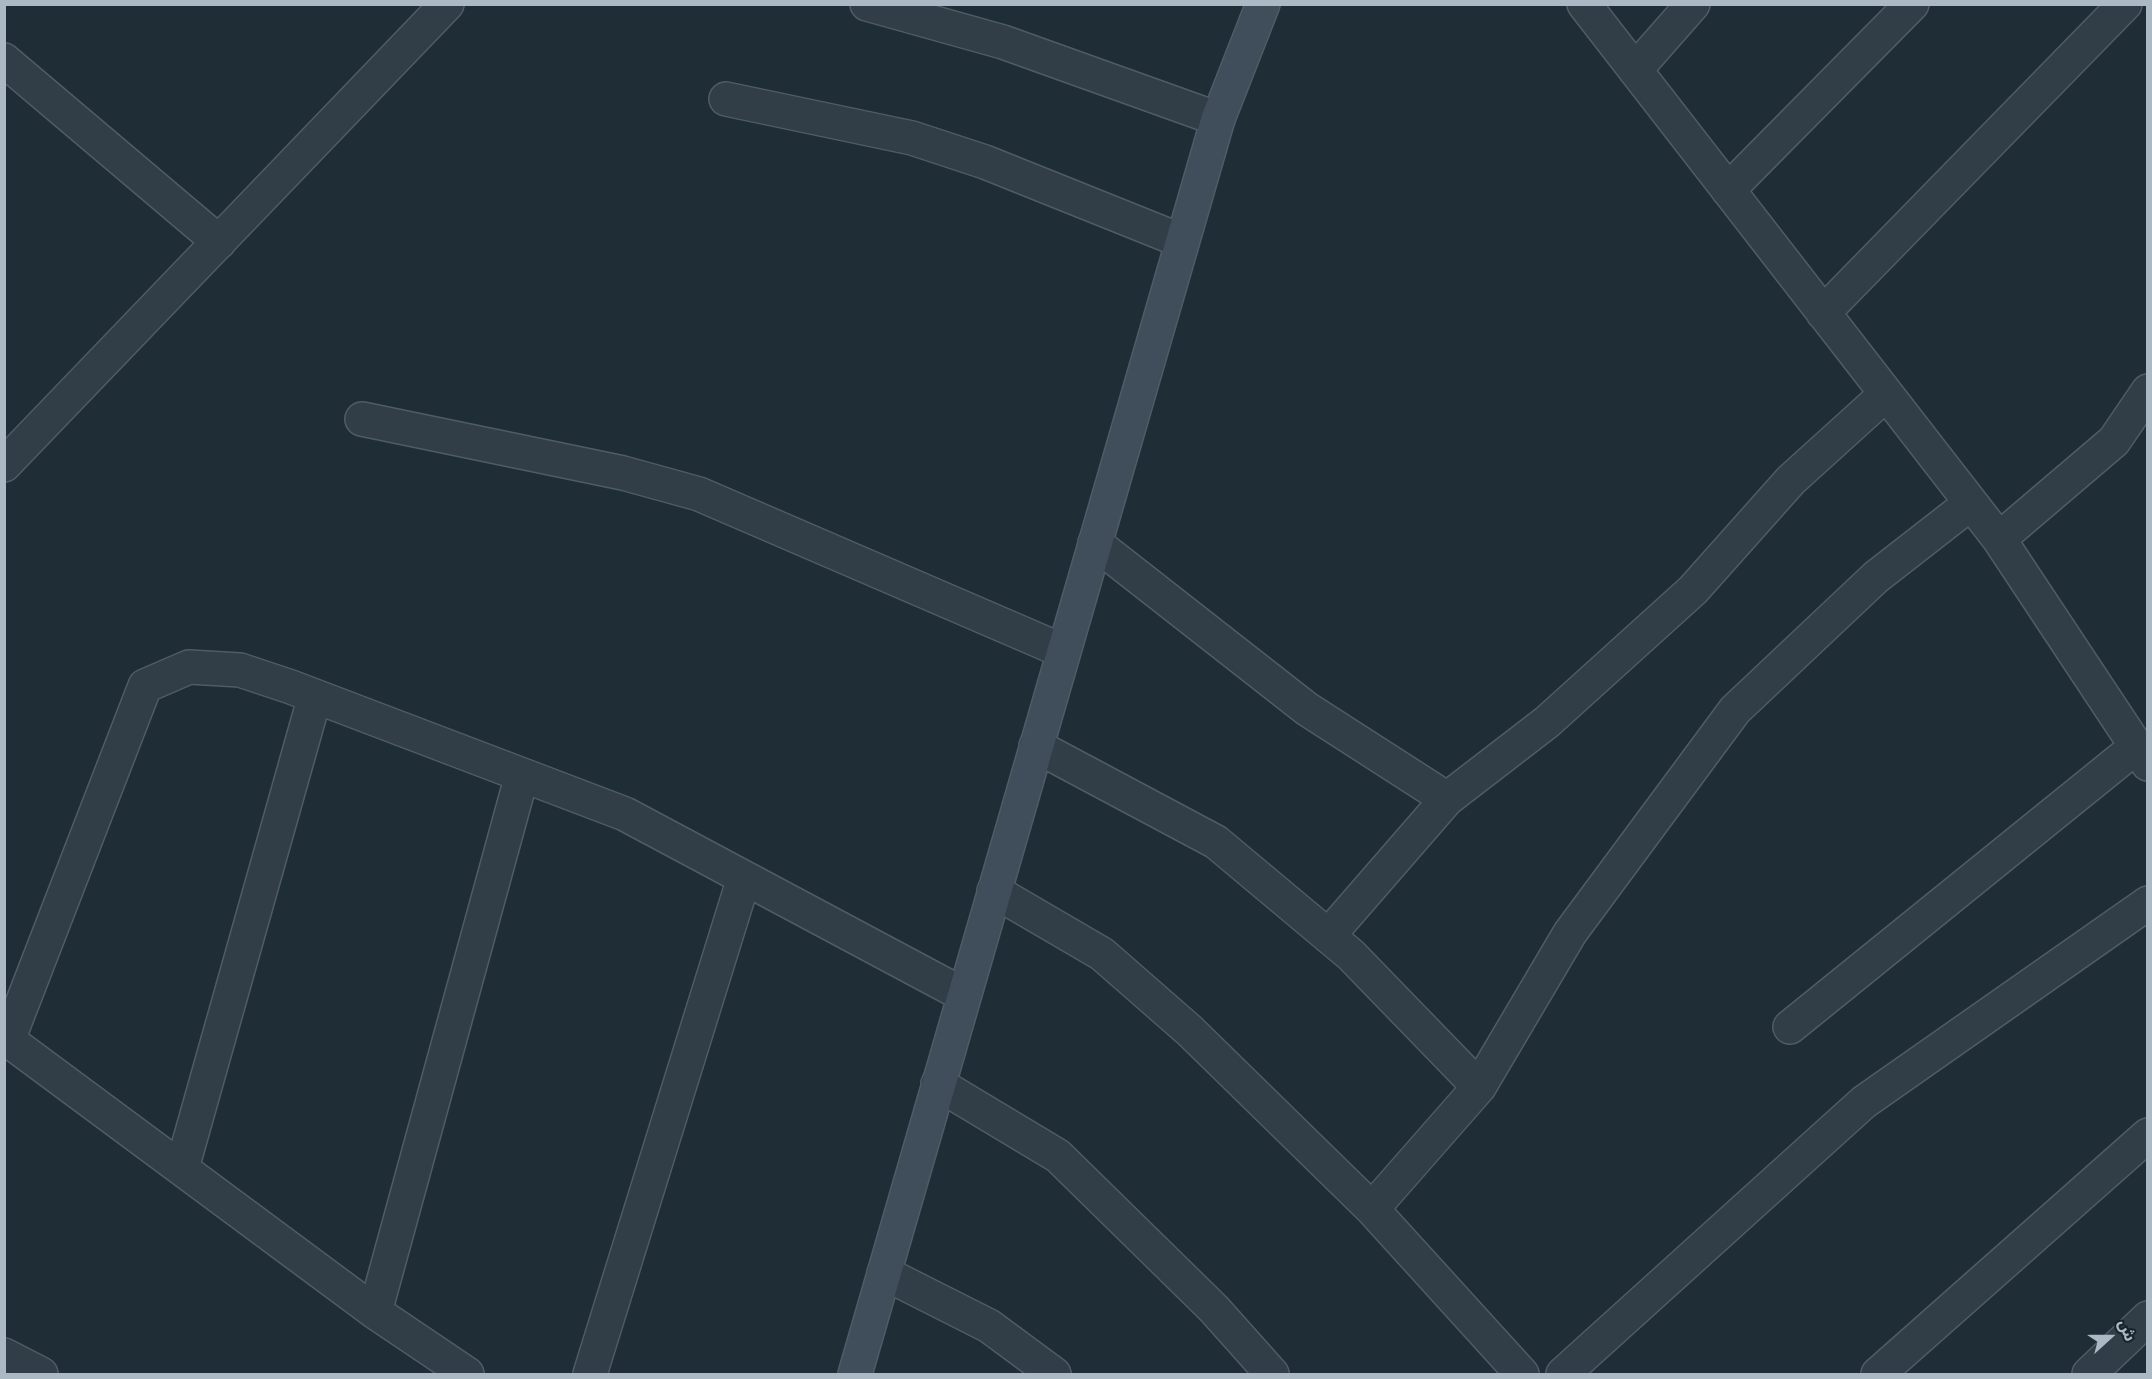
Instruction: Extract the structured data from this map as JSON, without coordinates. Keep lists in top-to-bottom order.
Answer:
{
  "north": "right"
}
